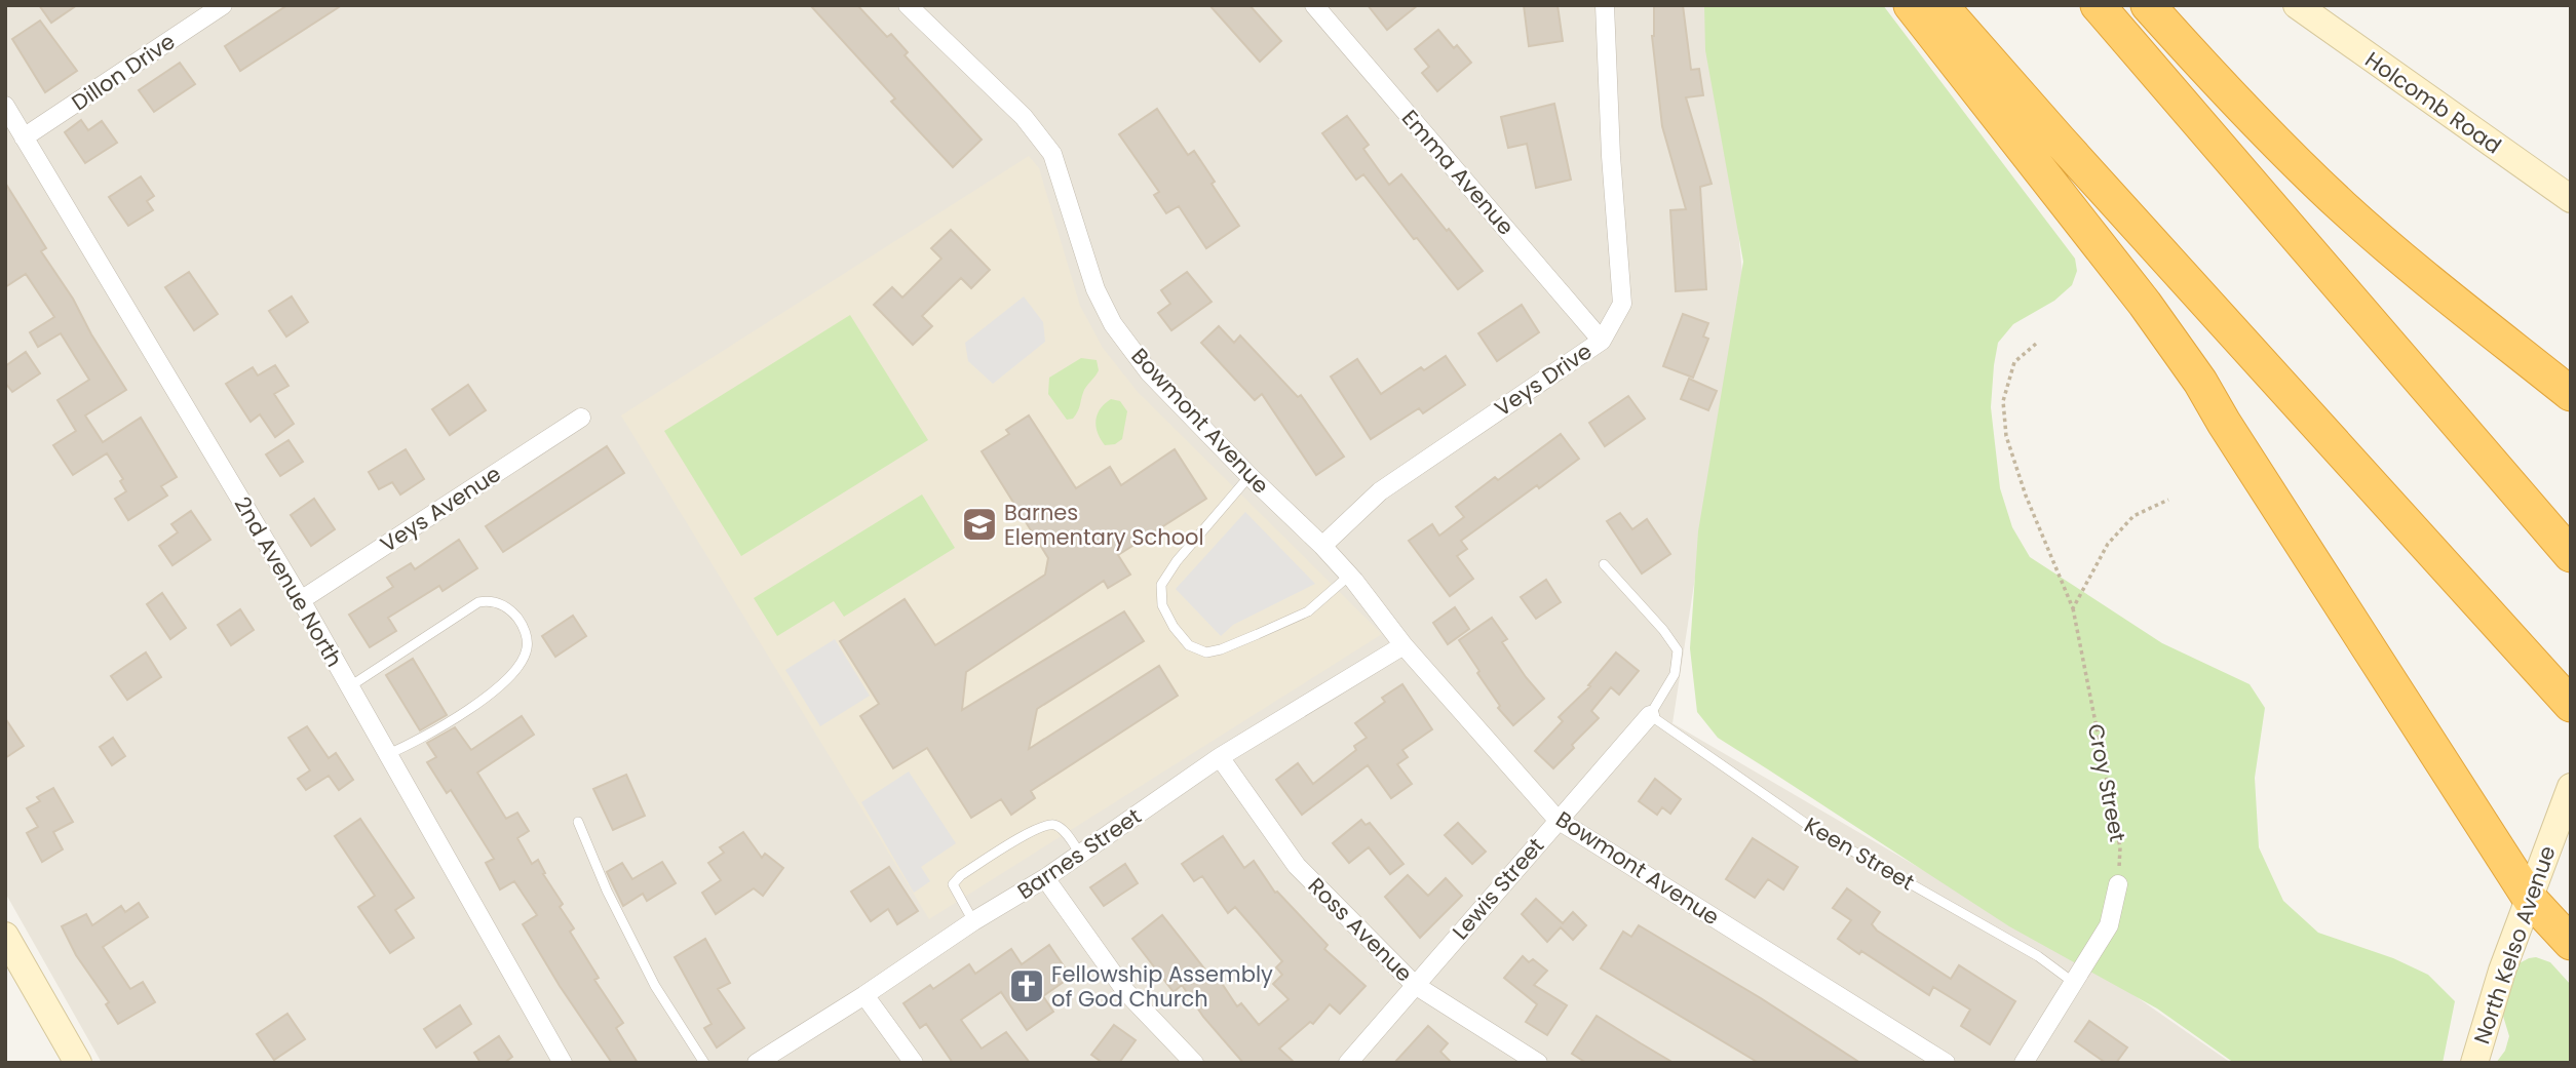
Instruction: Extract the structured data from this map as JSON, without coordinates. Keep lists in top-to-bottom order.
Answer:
{
  "streets": {
    "street": [
      "Dillon Drive",
      "Holcomb Road",
      "Emma Avenue",
      "Veys Drive",
      "Bowmont Avenue",
      "Veys Avenue",
      "2nd Avenue North",
      "Barnes Street",
      "Lewis Street",
      "Ross Avenue",
      "North Kelso Avenue"
    ],
    "lane": ["Keen Street"],
    "path": ["Croy Street"]
  },
  "crossings": [
    ["Dillon Drive", "2nd Avenue North"],
    ["Emma Avenue", "Veys Drive"],
    ["Veys Drive", "Bowmont Avenue"],
    ["Bowmont Avenue", "Barnes Street"],
    ["Bowmont Avenue", "Lewis Street"],
    ["Veys Avenue", "2nd Avenue North"],
    ["Barnes Street", "Ross Avenue"],
    ["Keen Street", "Lewis Street"],
    ["Lewis Street", "Ross Avenue"]
  ],
  "places": {
    "school or university": ["Barnes Elementary School"],
    "church": ["Fellowship Assembly of God Church"]
  }
}
